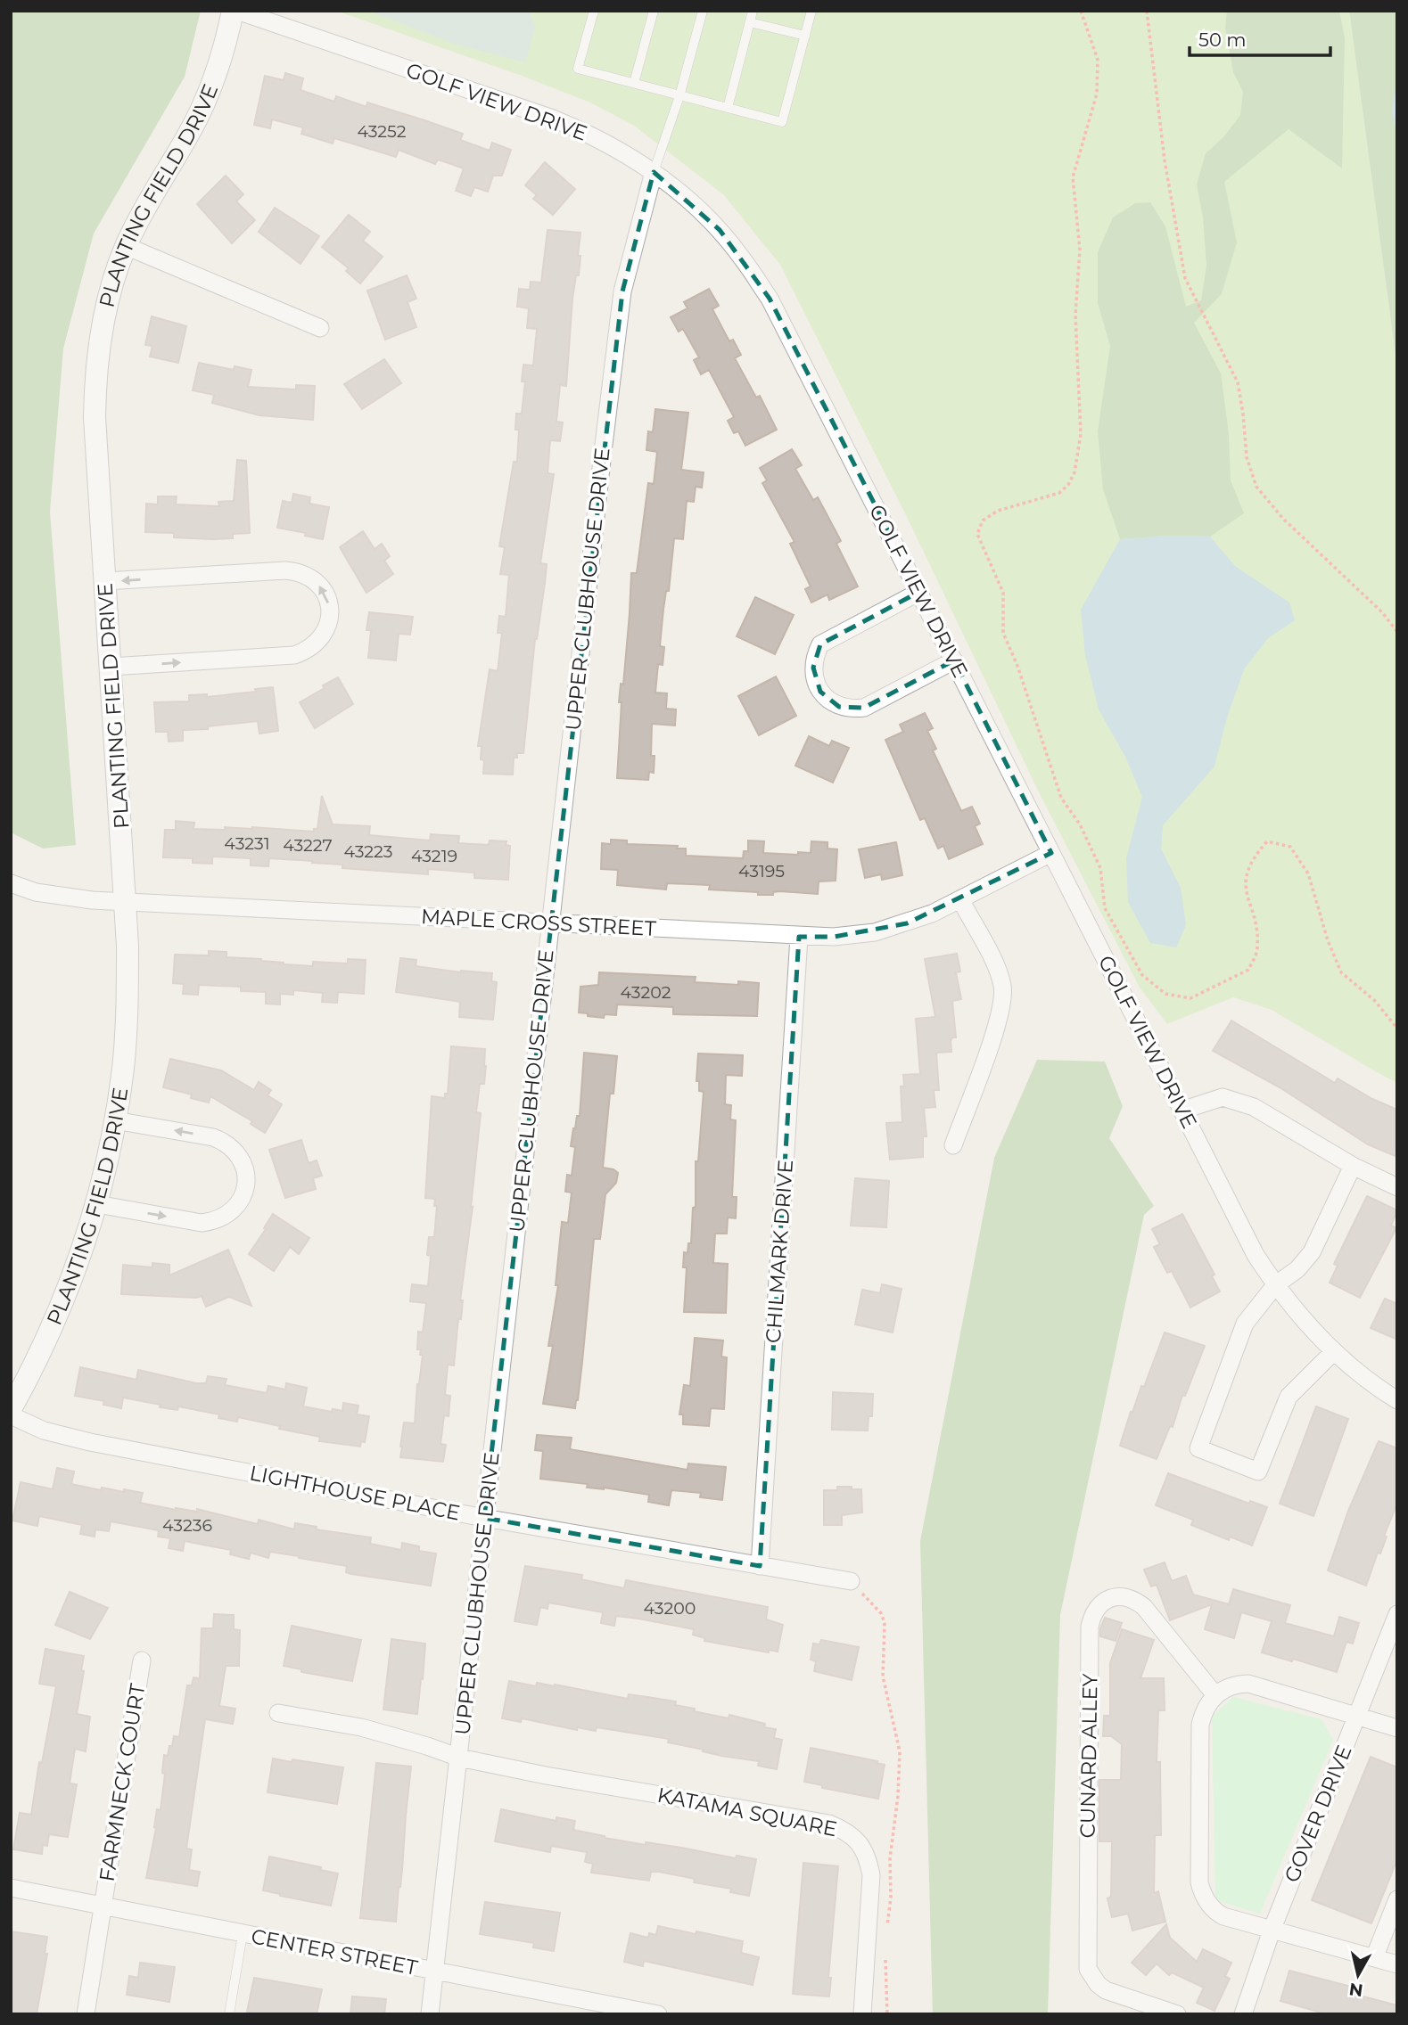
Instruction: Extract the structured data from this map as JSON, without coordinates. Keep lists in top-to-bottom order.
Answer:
{
  "streets": {
    "street": [
      "GOLF VIEW DRIVE",
      "PLANTING FIELD DRIVE",
      "UPPER CLUBHOUSE DRIVE",
      "MAPLE CROSS STREET",
      "CHILMARK DRIVE",
      "LIGHTHOUSE PLACE",
      "CUNARD ALLEY",
      "FARMNECK COURT",
      "KATAMA SQUARE",
      "GOVER DRIVE",
      "CENTER STREET"
    ]
  },
  "crossings": [
    ["GOLF VIEW DRIVE", "PLANTING FIELD DRIVE"],
    ["GOLF VIEW DRIVE", "UPPER CLUBHOUSE DRIVE"],
    ["GOLF VIEW DRIVE", "MAPLE CROSS STREET"],
    ["PLANTING FIELD DRIVE", "MAPLE CROSS STREET"],
    ["UPPER CLUBHOUSE DRIVE", "MAPLE CROSS STREET"],
    ["UPPER CLUBHOUSE DRIVE", "LIGHTHOUSE PLACE"],
    ["UPPER CLUBHOUSE DRIVE", "KATAMA SQUARE"],
    ["UPPER CLUBHOUSE DRIVE", "CENTER STREET"],
    ["MAPLE CROSS STREET", "CHILMARK DRIVE"],
    ["CHILMARK DRIVE", "LIGHTHOUSE PLACE"],
    ["FARMNECK COURT", "CENTER STREET"]
  ],
  "house_numbers": [
    "43252",
    "43231",
    "43227",
    "43223",
    "43219",
    "43195",
    "43202",
    "43236",
    "43200"
  ],
  "scale_bar": "50 m",
  "north": "bottom"
}
